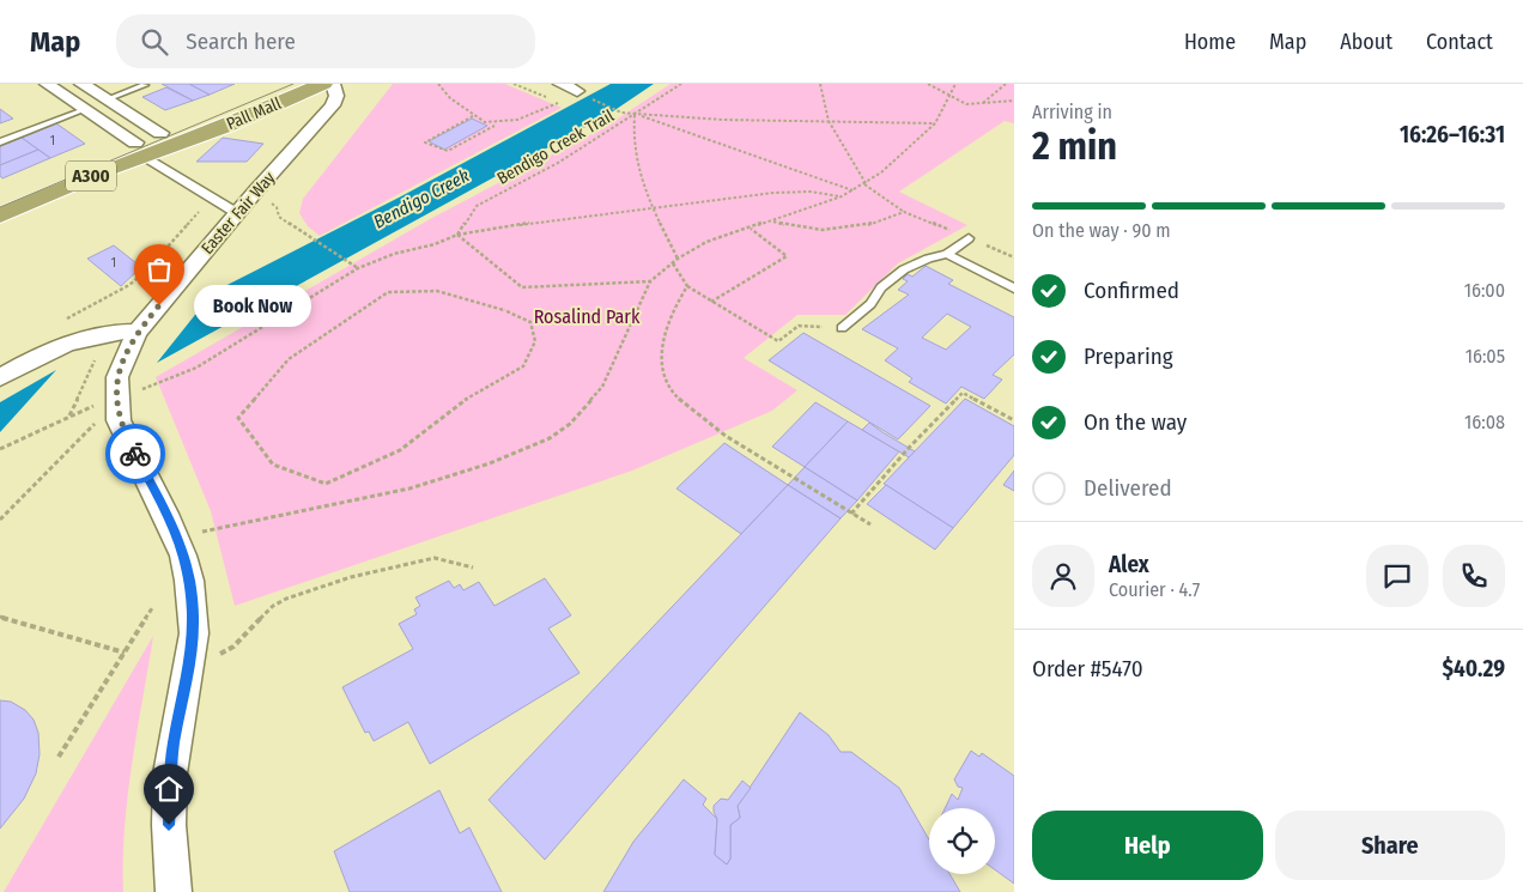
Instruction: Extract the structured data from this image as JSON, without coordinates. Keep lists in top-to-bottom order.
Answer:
{
  "streets": {
    "highway": ["Pall Mall", "A300"],
    "street": ["Easter Fair Way"],
    "path": ["Bendigo Creek Trail"]
  },
  "crossings": [
    ["Pall Mall", "A300"]
  ],
  "water": ["Bendigo Creek"],
  "parks": ["Rosalind Park"],
  "places": ["Book Now"],
  "house_numbers": ["1", "1"],
  "page": {
    "header": "Map",
    "search": "Search here",
    "nav": [
      "Home",
      "Map",
      "About",
      "Contact"
    ],
    "heading": ["2 min", "Arriving in", "16:26–16:31"],
    "panel": [
      "Alex",
      "Courier · 4.7",
      "Order #5470",
      "$40.29"
    ],
    "bar": "On the way · 90 m",
    "list": [
      ["Confirmed", "16:00"],
      ["Preparing", "16:05"],
      ["On the way", "16:08"],
      "Delivered"
    ],
    "bubble": "Book Now",
    "buttons": ["Help", "Share"]
  }
}
